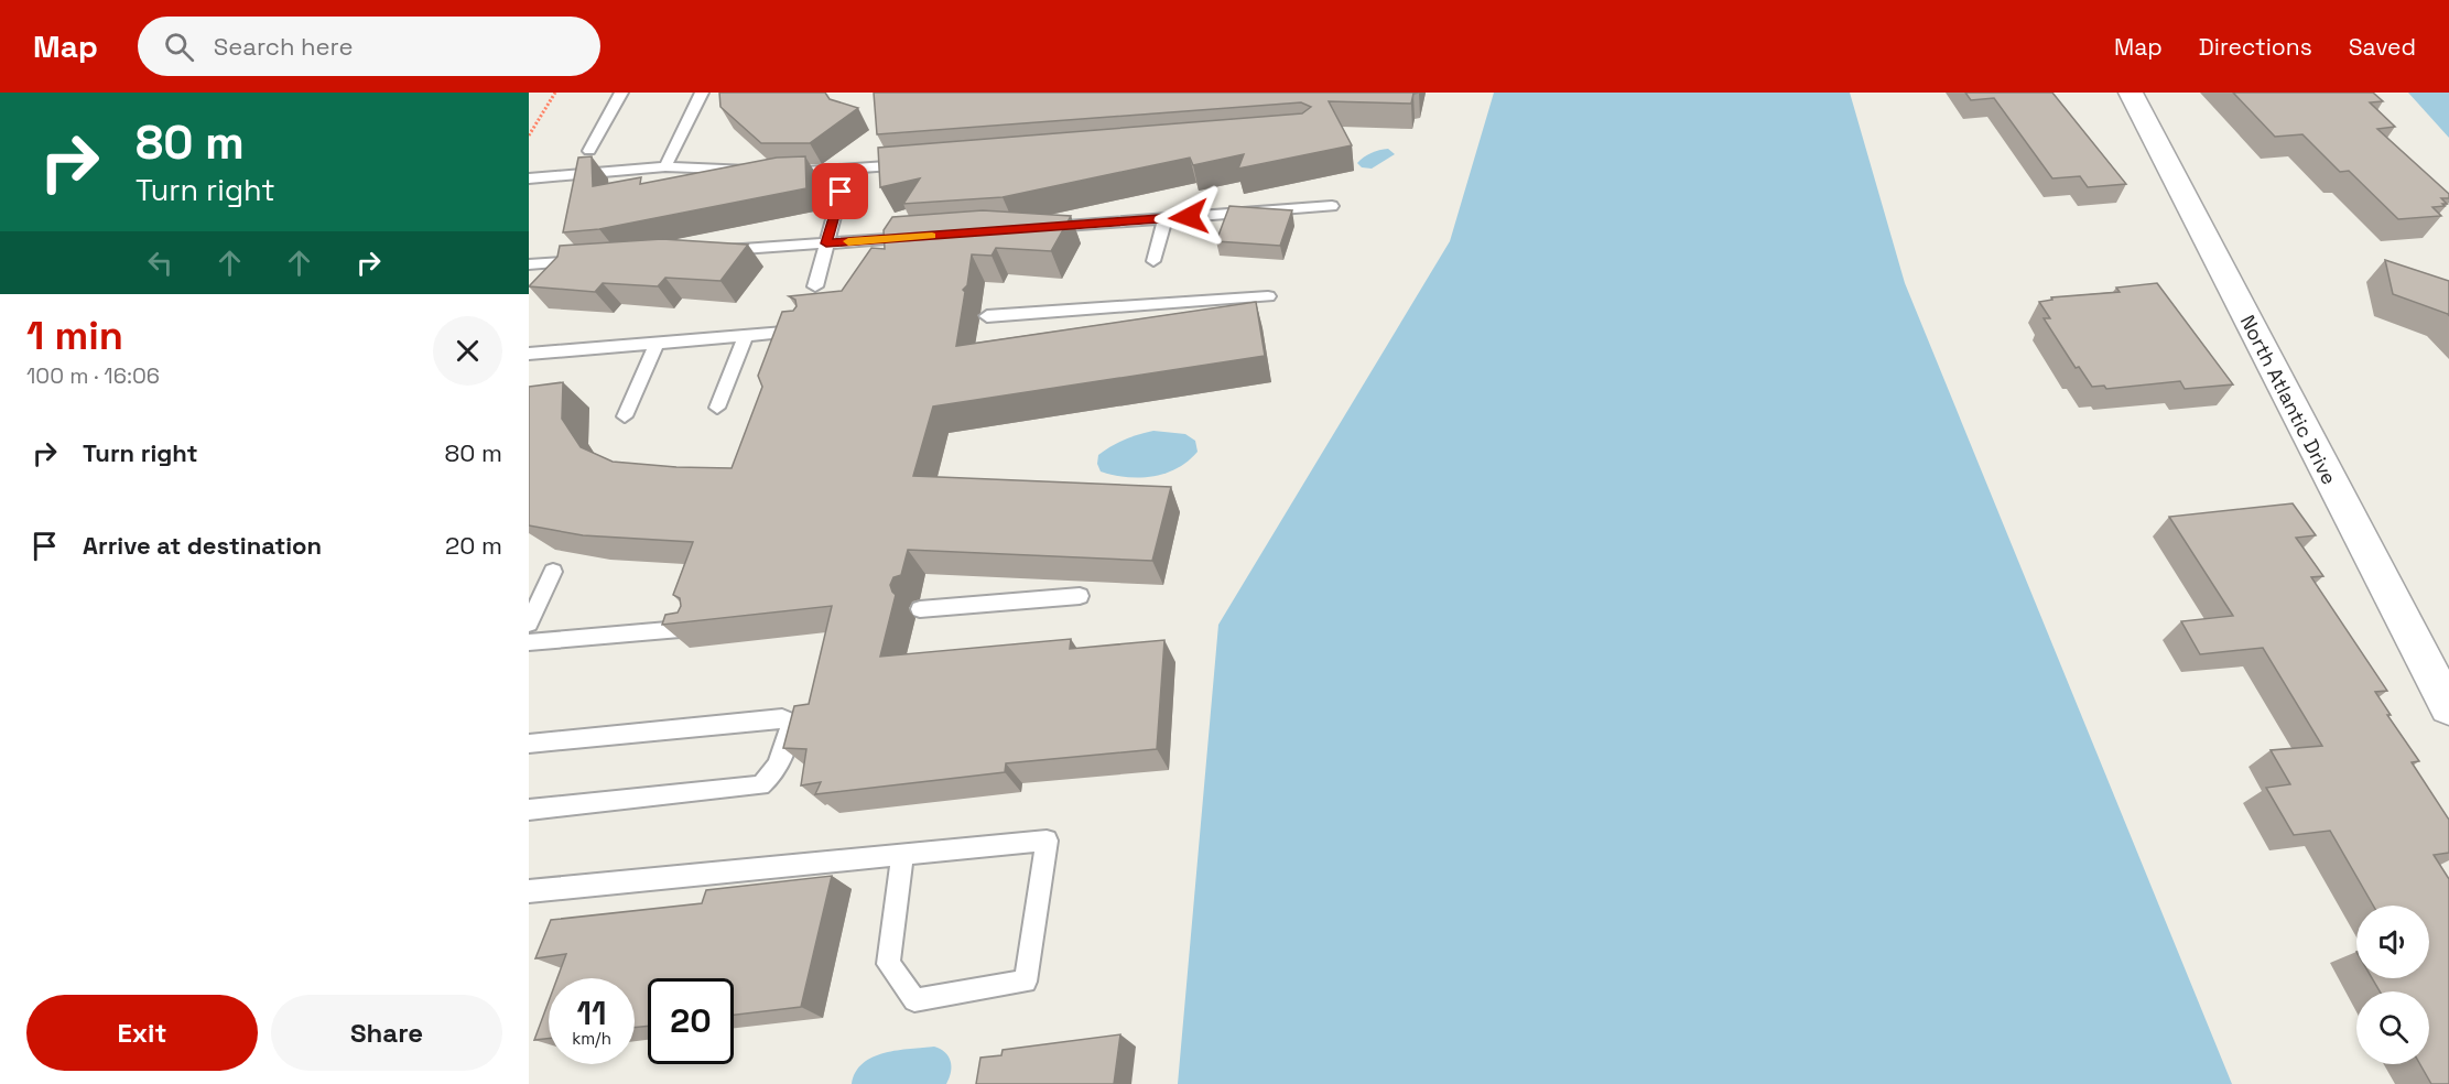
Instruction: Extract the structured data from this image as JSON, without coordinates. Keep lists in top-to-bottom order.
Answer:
{
  "streets": {
    "street": ["North Atlantic Drive"]
  },
  "page": {
    "header": "Map",
    "search": "Search here",
    "nav": ["Map", "Directions", "Saved"],
    "turn": ["80 m", "Turn right"],
    "heading": ["1 min", "100 m · 16:06"],
    "list": [
      {
        "name": "Turn right",
        "value": "80 m"
      },
      {
        "name": "Arrive at destination",
        "value": "20 m"
      }
    ],
    "speed": "11 km/h",
    "limit": "20",
    "buttons": ["Exit", "Share"]
  }
}
